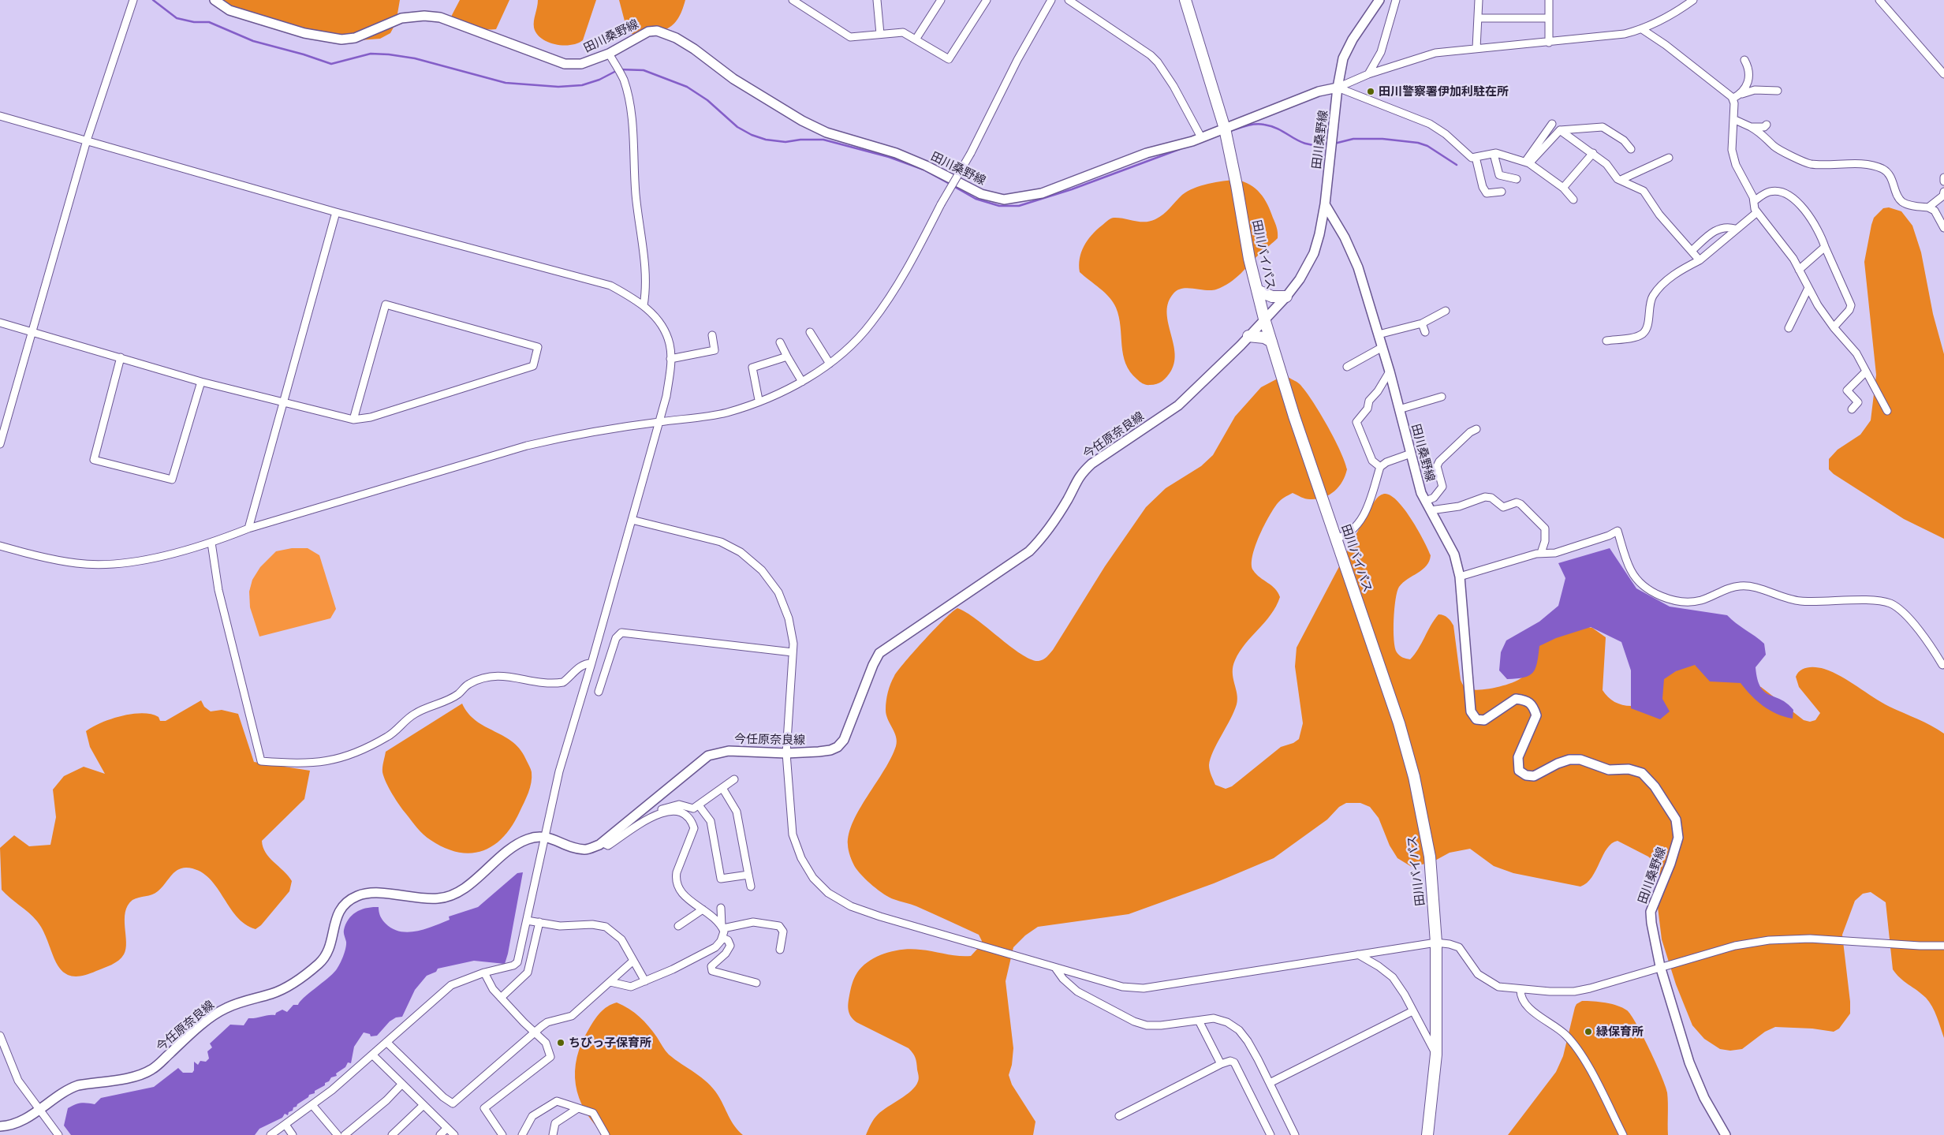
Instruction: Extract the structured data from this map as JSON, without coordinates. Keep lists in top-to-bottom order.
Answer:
{
  "streets": {
    "highway": ["田川バイパス"],
    "main road": ["田川桑野線", "今任原奈良線"]
  },
  "crossings": [
    ["田川桑野線", "田川バイパス"],
    ["田川桑野線", "今任原奈良線"],
    ["田川バイパス", "今任原奈良線"]
  ],
  "places": ["田川警察署伊加利駐在所", "緑保育所", "ちびっ子保育所"]
}
